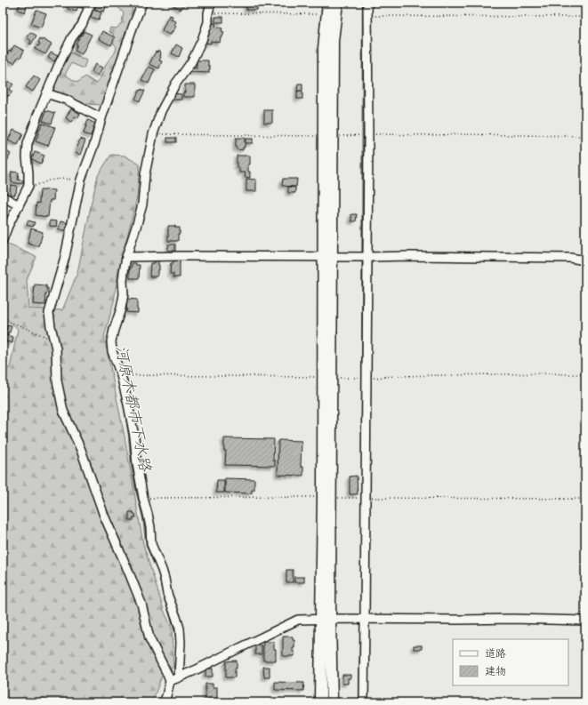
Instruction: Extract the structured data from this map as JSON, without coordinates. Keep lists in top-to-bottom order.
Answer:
{
  "water": ["河原木都市下水路"],
  "legend": ["道路", "建物"]
}
